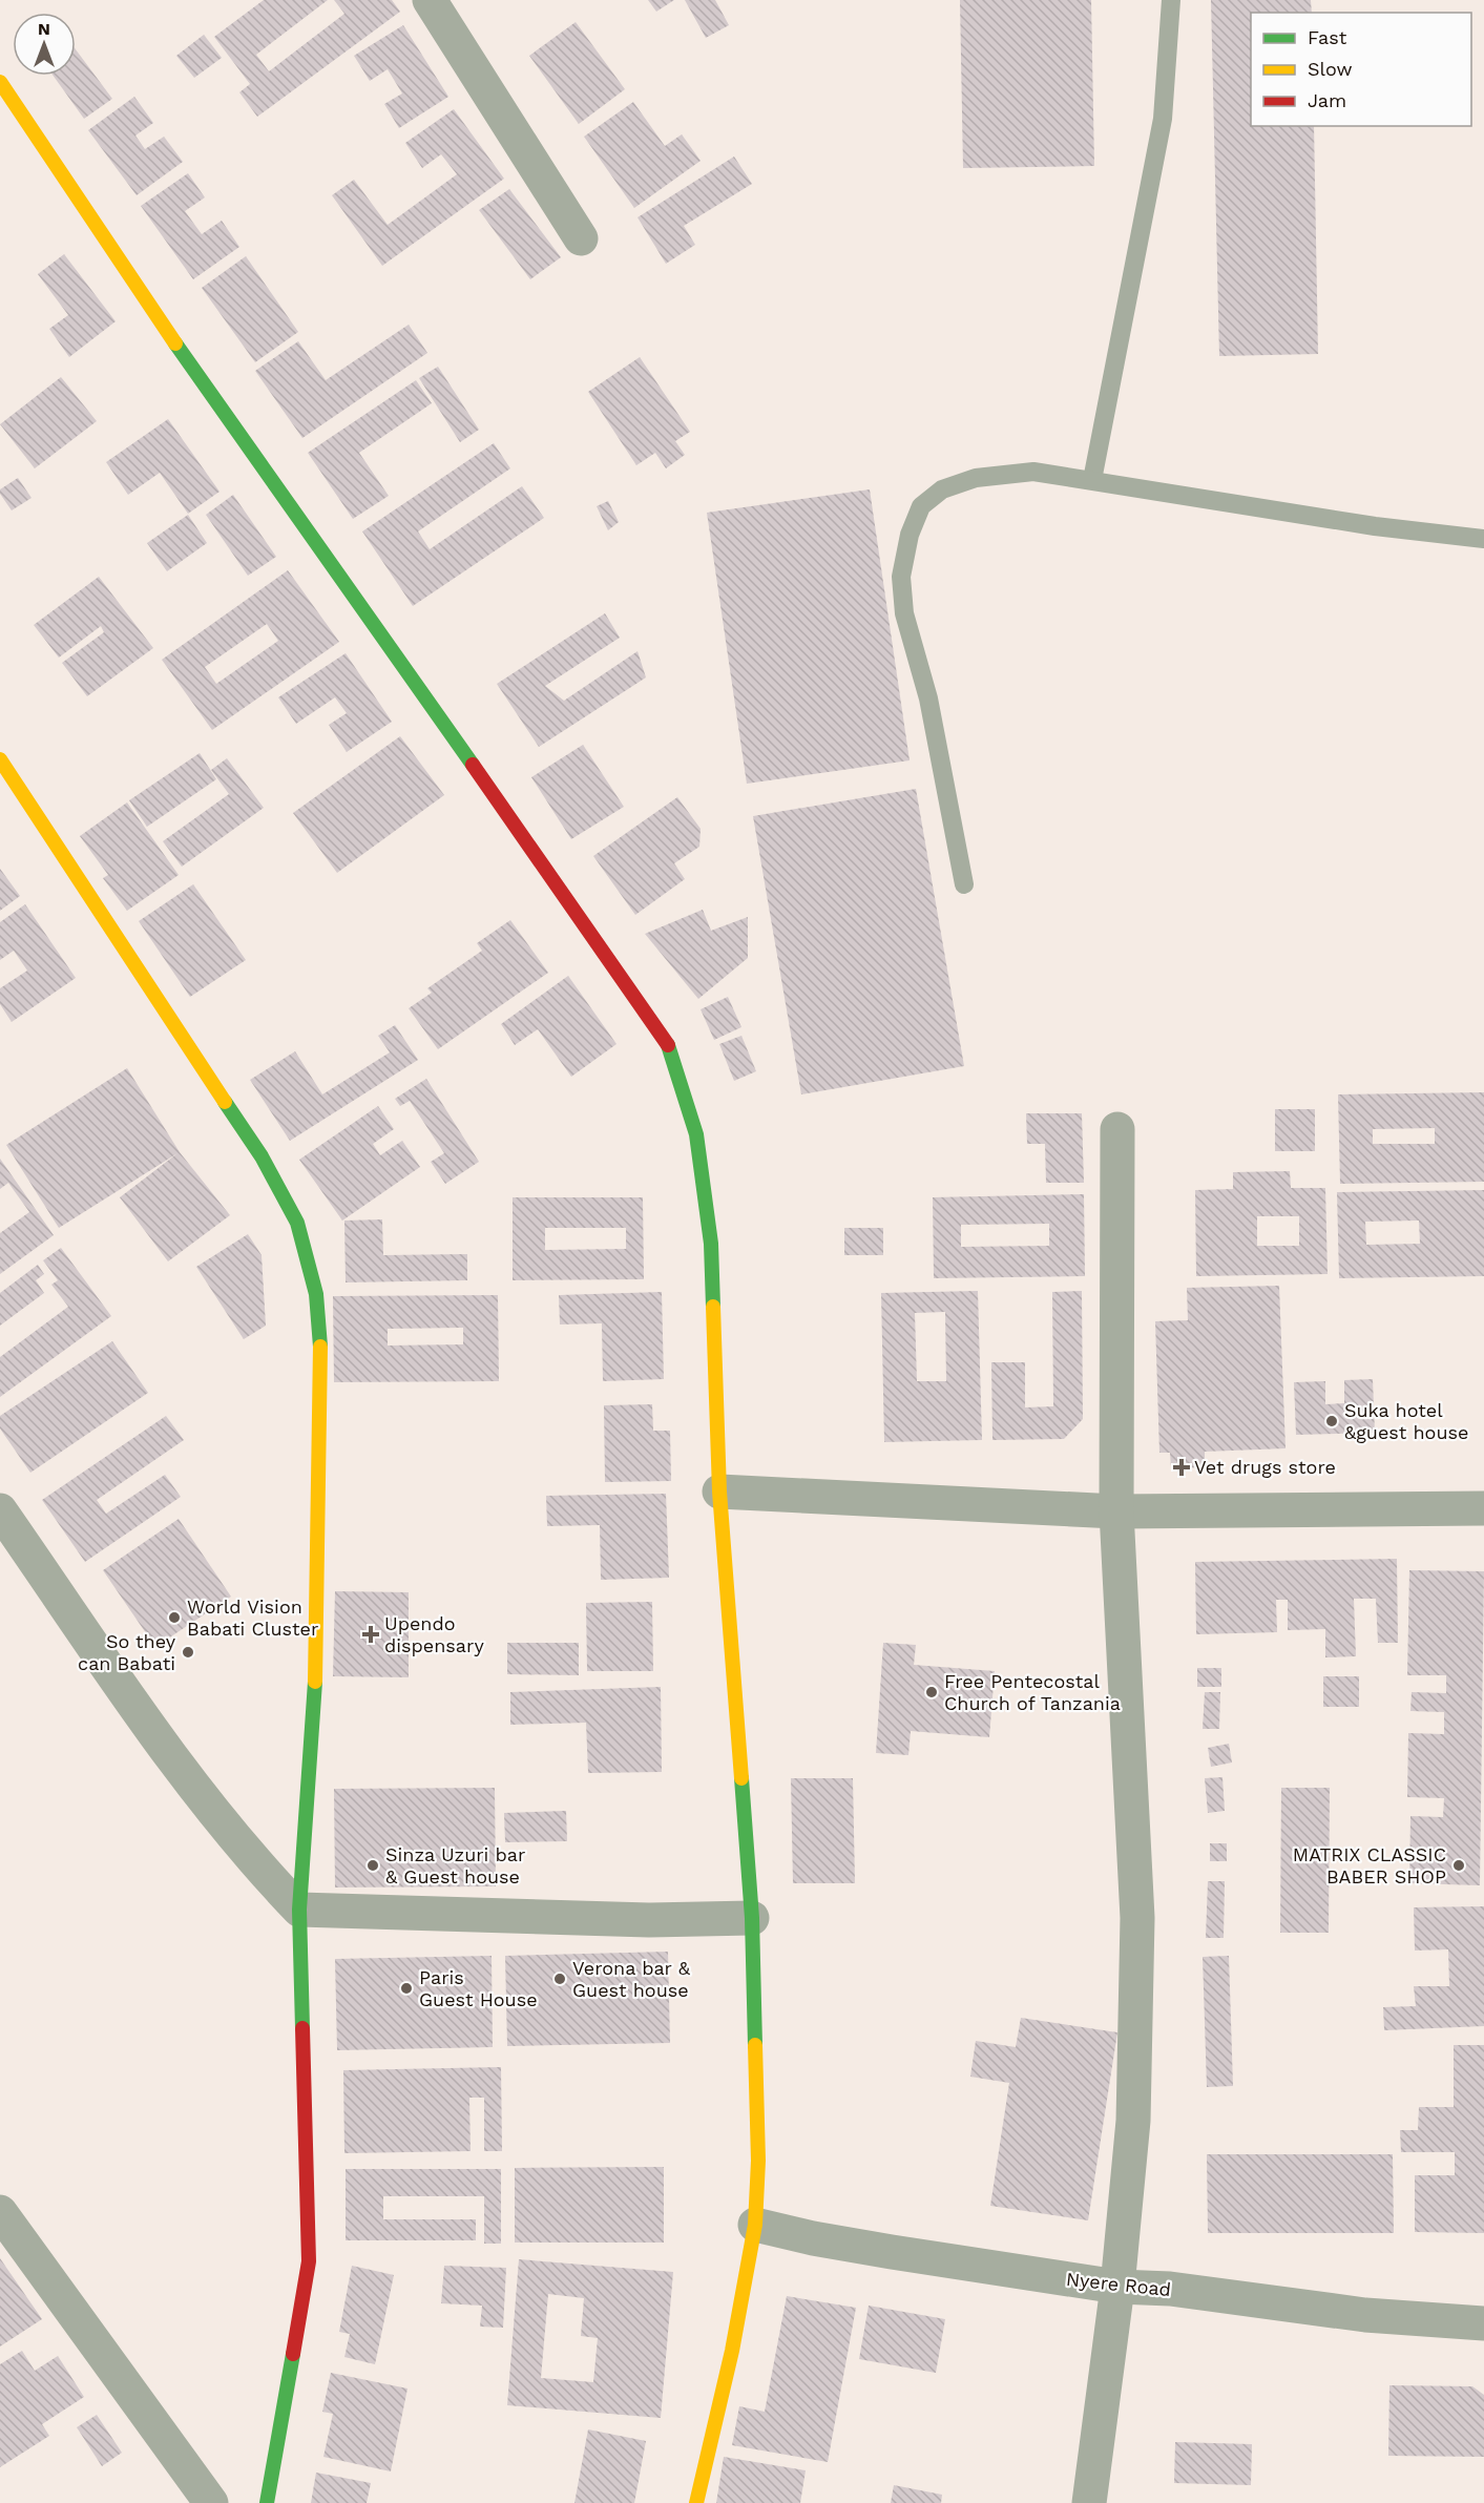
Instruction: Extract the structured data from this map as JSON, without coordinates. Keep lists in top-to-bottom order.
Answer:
{
  "streets": {
    "street": ["Nyere Road"]
  },
  "places": {
    "other": [
      "Suka hotel &guest house",
      "World Vision Babati Cluster",
      "So they can Babati",
      "Free Pentecostal Church of Tanzania",
      "Sinza Uzuri bar & Guest house",
      "MATRIX CLASSIC BABER SHOP",
      "Verona bar & Guest house",
      "Paris Guest House"
    ],
    "health": ["Vet drugs store", "Upendo dispensary"]
  },
  "legend": ["Fast", "Slow", "Jam"],
  "north": "top"
}
